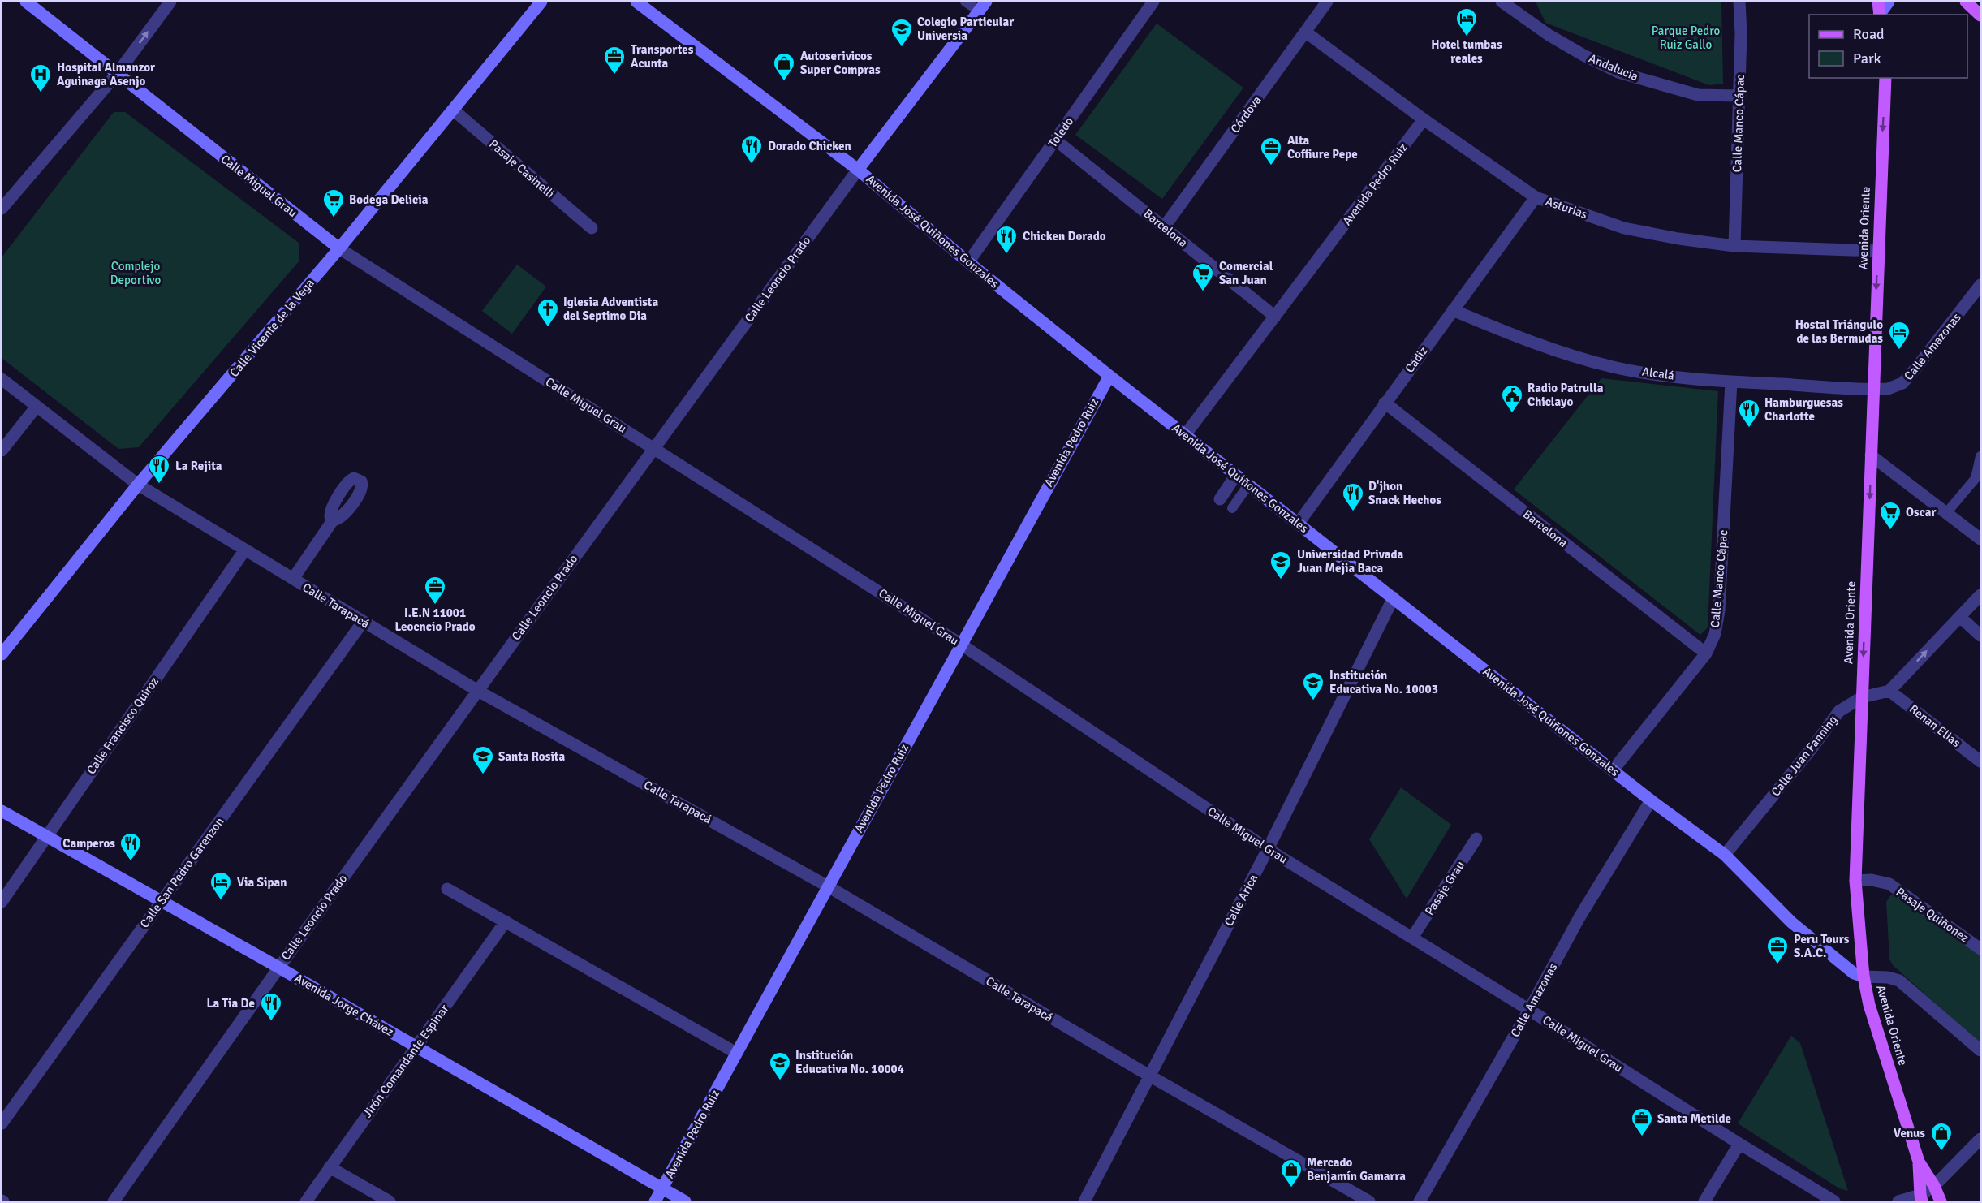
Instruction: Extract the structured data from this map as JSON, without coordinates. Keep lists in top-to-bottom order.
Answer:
{
  "streets": {
    "main road": ["Avenida Oriente"],
    "street": [
      "Andalucía",
      "Córdova",
      "Calle Manco Cápac",
      "Toledo",
      "Pasaje Casinelli",
      "Avenida Pedro Ruiz",
      "Calle Miguel Grau",
      "Asturias",
      "Barcelona",
      "Avenida José Quiñones Gonzales",
      "Calle Leoncio Prado",
      "Calle Vicente de la Vega",
      "Calle Amazonas",
      "Cádiz",
      "Alcalá",
      "Calle Tarapacá",
      "Calle Francisco Quiroz",
      "Renan Elias",
      "Calle Juan Fanning",
      "Calle San Pedro Garenzon",
      "Pasaje Grau",
      "Calle Arica",
      "Pasaje Quiñonez",
      "Avenida Jorge Chávez",
      "Jirón Comandante Espinar"
    ]
  },
  "crossings": [
    ["Andalucía", "Calle Manco Cápac"],
    ["Córdova", "Asturias"],
    ["Córdova", "Barcelona"],
    ["Calle Manco Cápac", "Asturias"],
    ["Calle Manco Cápac", "Barcelona"],
    ["Calle Manco Cápac", "Avenida José Quiñones Gonzales"],
    ["Calle Manco Cápac", "Alcalá"],
    ["Toledo", "Barcelona"],
    ["Toledo", "Avenida José Quiñones Gonzales"],
    ["Pasaje Casinelli", "Calle Vicente de la Vega"],
    ["Avenida Pedro Ruiz", "Calle Miguel Grau"],
    ["Avenida Pedro Ruiz", "Asturias"],
    ["Avenida Pedro Ruiz", "Barcelona"],
    ["Avenida Pedro Ruiz", "Avenida José Quiñones Gonzales"],
    ["Avenida Pedro Ruiz", "Calle Tarapacá"],
    ["Avenida Pedro Ruiz", "Avenida Jorge Chávez"],
    ["Calle Miguel Grau", "Calle Leoncio Prado"],
    ["Calle Miguel Grau", "Calle Vicente de la Vega"],
    ["Calle Miguel Grau", "Calle Amazonas"],
    ["Calle Miguel Grau", "Pasaje Grau"],
    ["Calle Miguel Grau", "Calle Arica"],
    ["Asturias", "Avenida Oriente"],
    ["Asturias", "Cádiz"],
    ["Barcelona", "Cádiz"],
    ["Avenida Oriente", "Avenida José Quiñones Gonzales"],
    ["Avenida Oriente", "Calle Amazonas"],
    ["Avenida Oriente", "Alcalá"],
    ["Avenida Oriente", "Calle Juan Fanning"],
    ["Avenida Oriente", "Pasaje Quiñonez"],
    ["Avenida José Quiñones Gonzales", "Calle Leoncio Prado"],
    ["Avenida José Quiñones Gonzales", "Calle Amazonas"],
    ["Avenida José Quiñones Gonzales", "Cádiz"],
    ["Avenida José Quiñones Gonzales", "Calle Juan Fanning"],
    ["Avenida José Quiñones Gonzales", "Calle Arica"],
    ["Calle Leoncio Prado", "Calle Tarapacá"],
    ["Calle Leoncio Prado", "Avenida Jorge Chávez"],
    ["Calle Vicente de la Vega", "Calle Tarapacá"],
    ["Calle Amazonas", "Alcalá"],
    ["Cádiz", "Alcalá"],
    ["Calle Tarapacá", "Calle Francisco Quiroz"],
    ["Calle Tarapacá", "Calle San Pedro Garenzon"],
    ["Calle Tarapacá", "Calle Arica"],
    ["Calle Francisco Quiroz", "Avenida Jorge Chávez"],
    ["Renan Elias", "Calle Juan Fanning"],
    ["Calle San Pedro Garenzon", "Avenida Jorge Chávez"],
    ["Avenida Jorge Chávez", "Jirón Comandante Espinar"]
  ],
  "one_way": ["Avenida Oriente"],
  "parks": ["Parque Pedro Ruiz Gallo", "Complejo Deportivo"],
  "places": {
    "hotel": ["Hotel tumbas reales", "Hostal Triángulo de las Bermudas", "Via Sipan"],
    "school or university": [
      "Colegio Particular Universia",
      "Universidad Privada Juan Mejia Baca",
      "Institución Educativa No. 10003",
      "Santa Rosita",
      "Institución Educativa No. 10004"
    ],
    "office": [
      "Transportes Acunta",
      "Alta Coffiure Pepe",
      "I.E.N 11001 Leocncio Prado",
      "Peru Tours S.A.C.",
      "Santa Metilde"
    ],
    "shop": ["Autoserivicos Super Compras", "Venus", "Mercado Benjamín Gamarra"],
    "hospital": ["Hospital Almanzor Aguinaga Asenjo"],
    "restaurant": [
      "Dorado Chicken",
      "Chicken Dorado",
      "Hamburguesas Charlotte",
      "La Rejita",
      "D'jhon Snack Hechos",
      "Camperos",
      "La Tia De"
    ],
    "supermarket": ["Bodega Delicia", "Comercial San Juan", "Oscar"],
    "church": ["Iglesia Adventista del Septimo Dia"],
    "public building": ["Radio Patrulla Chiclayo"]
  },
  "legend": ["Road", "Park"]
}
